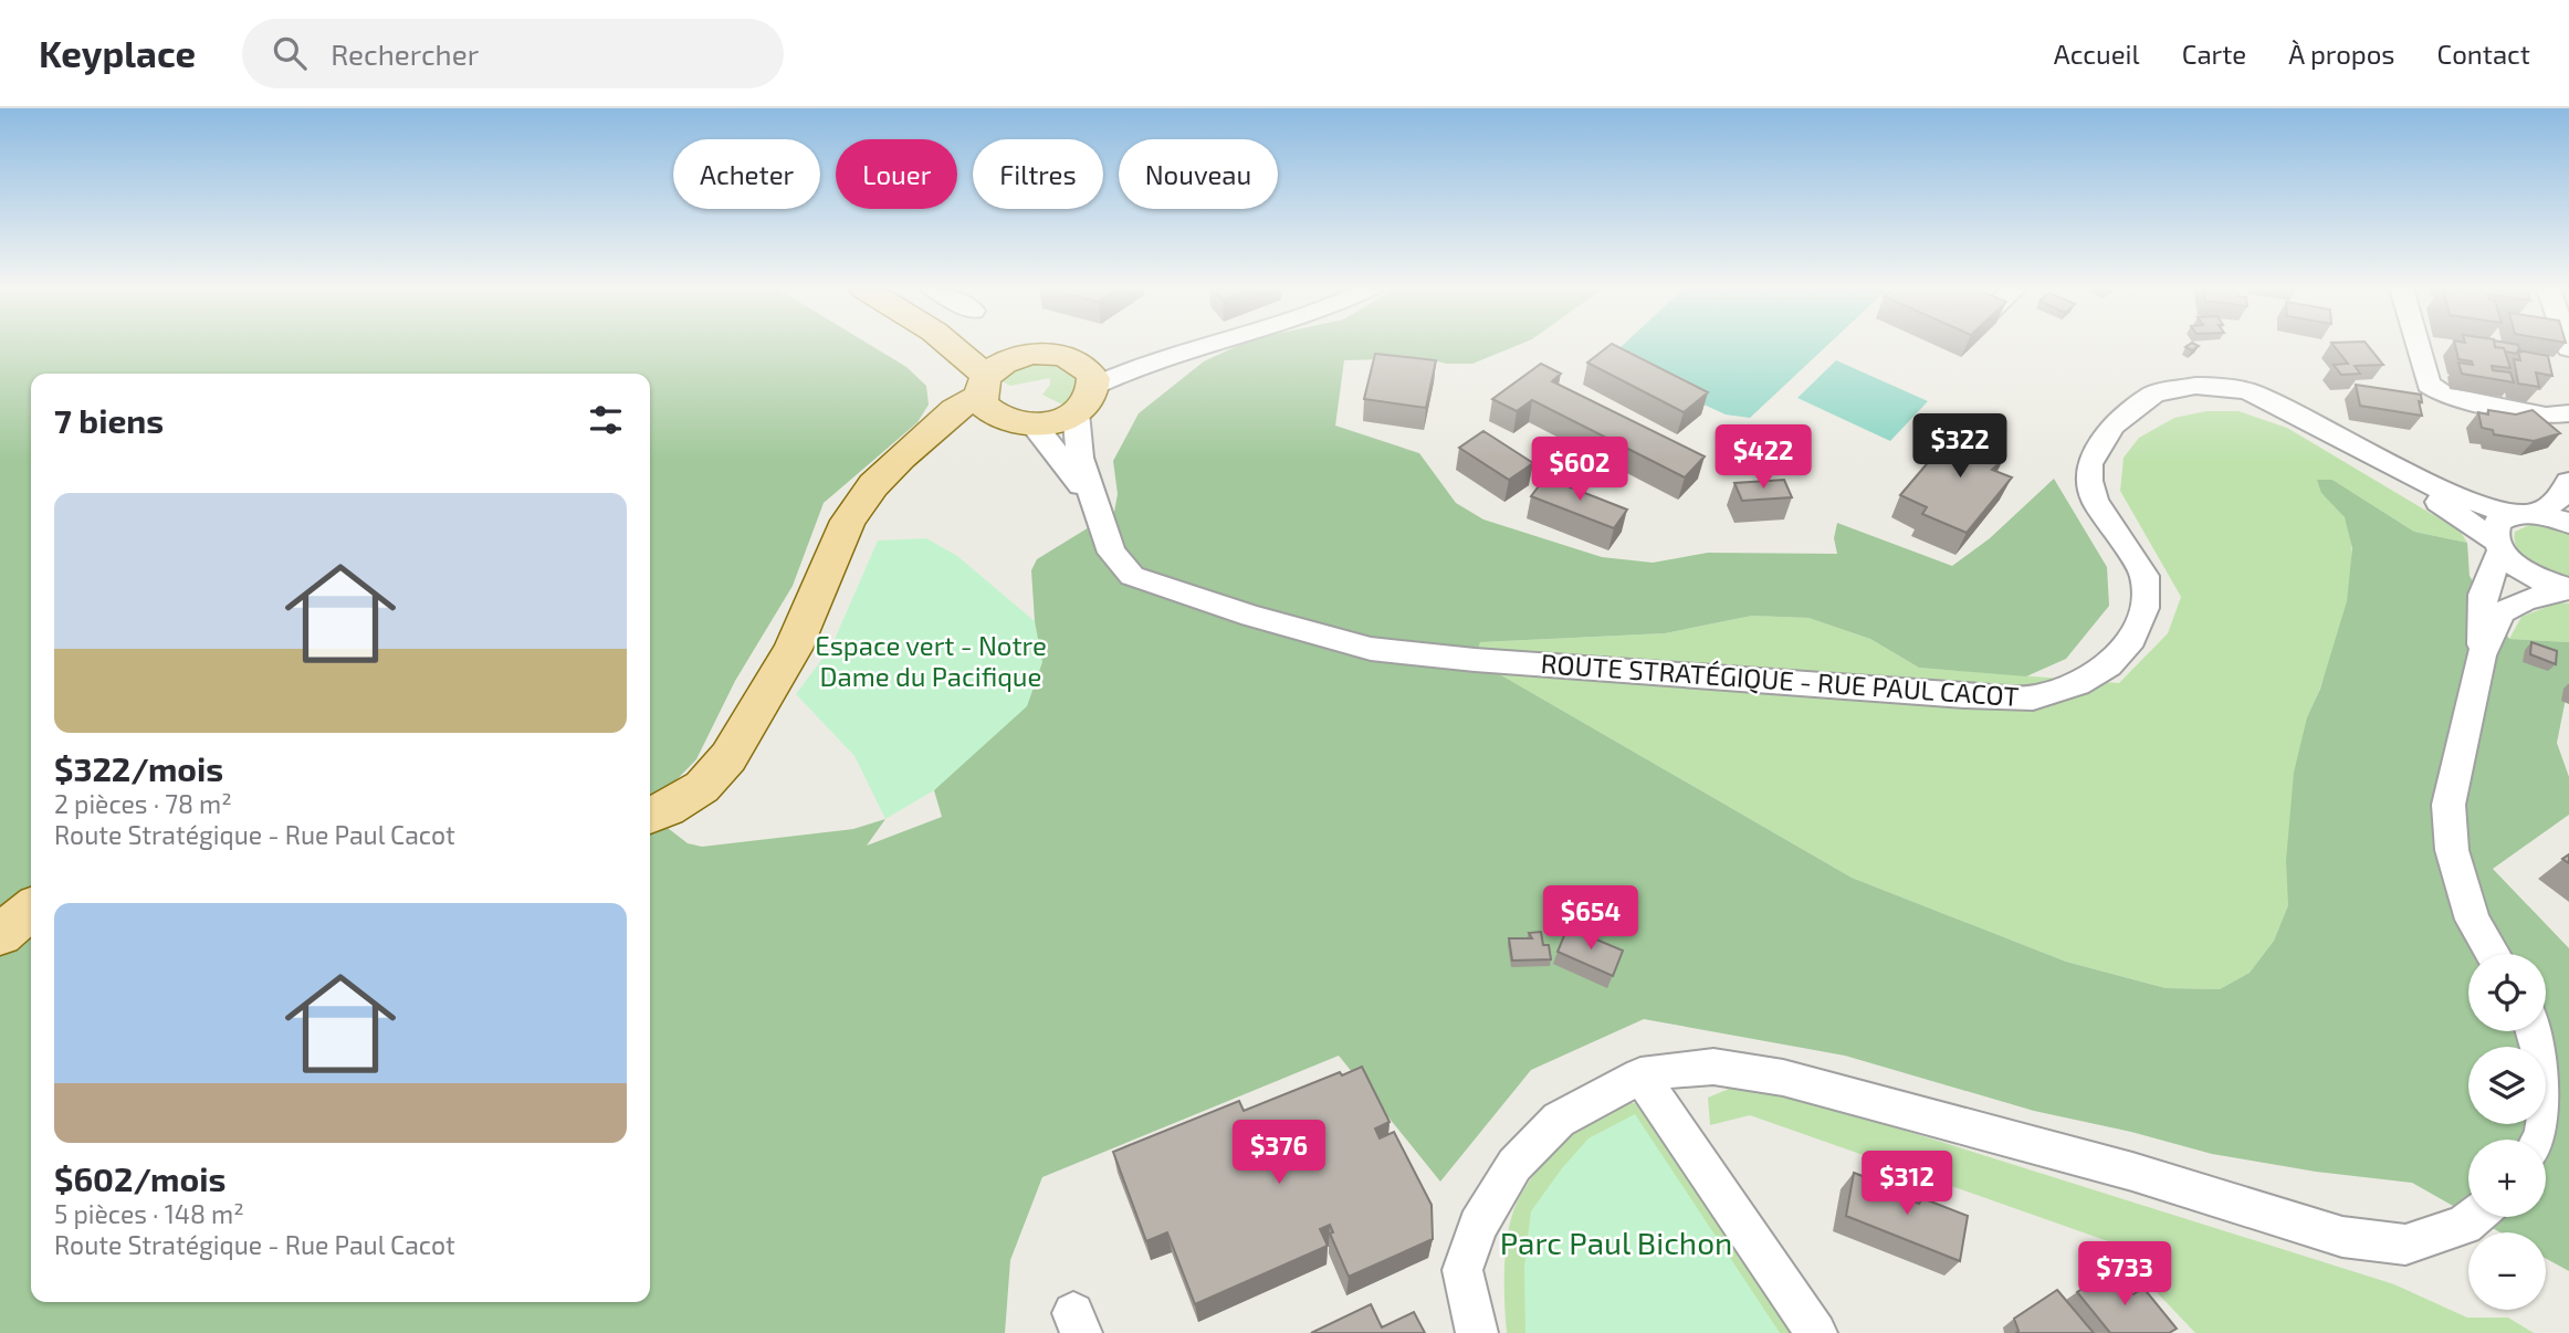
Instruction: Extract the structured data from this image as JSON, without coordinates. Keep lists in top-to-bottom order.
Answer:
{
  "streets": {
    "street": ["ROUTE STRATÉGIQUE - RUE PAUL CACOT"]
  },
  "parks": ["Espace vert - Notre Dame du Pacifique", "Parc Paul Bichon"],
  "page": {
    "header": "Keyplace",
    "search": "Rechercher",
    "nav": [
      "Accueil",
      "Carte",
      "À propos",
      "Contact"
    ],
    "chip": [
      "Acheter",
      "Louer",
      "Filtres",
      "Nouveau"
    ],
    "heading": "7 biens",
    "price": [
      "$322",
      "$422",
      "$602",
      "$654",
      "$376",
      "$312",
      "$733"
    ],
    "list": [
      {
        "name": "$322/mois",
        "note": "2 pièces · 78 m² · Route Stratégique - Rue Paul Cacot"
      },
      {
        "name": "$602/mois",
        "note": "5 pièces · 148 m² · Route Stratégique - Rue Paul Cacot"
      }
    ],
    "map_buttons": ["+", "−"]
  }
}
